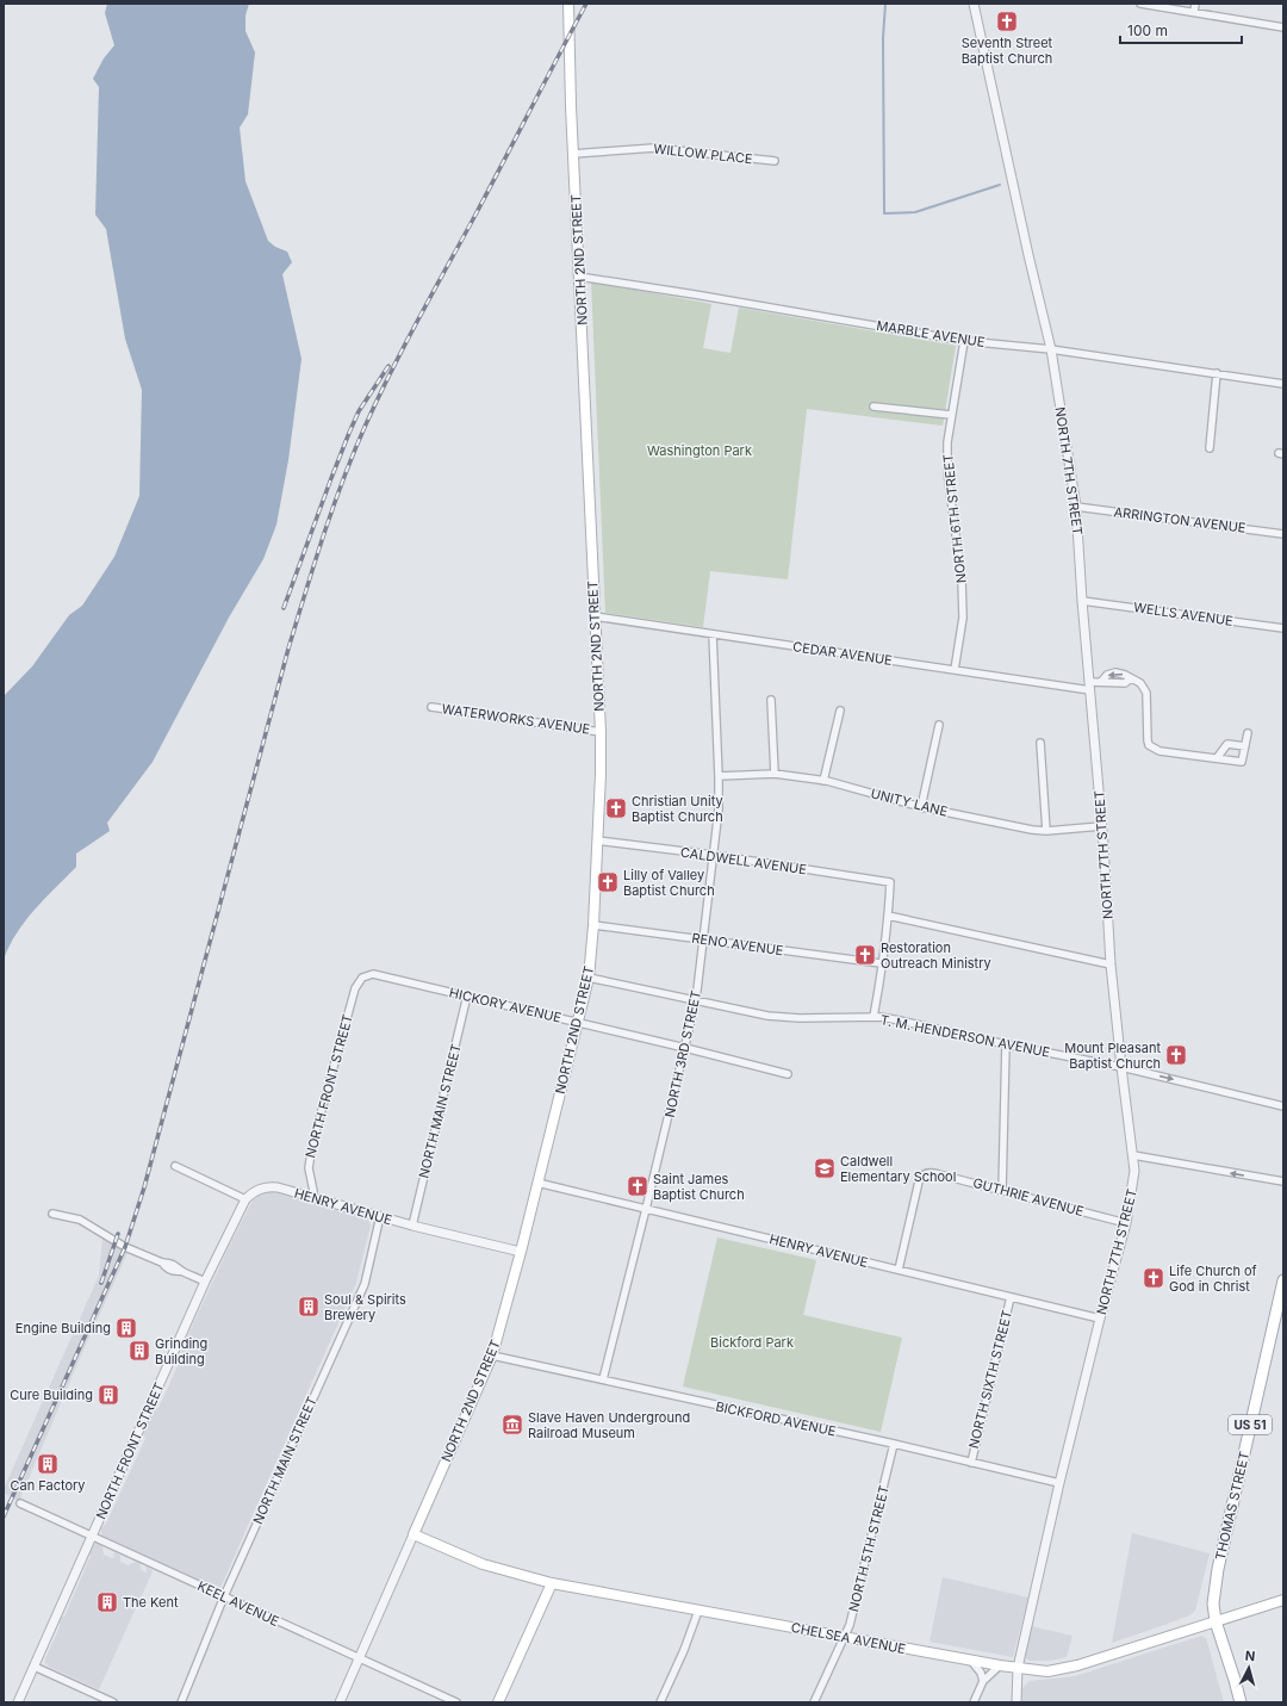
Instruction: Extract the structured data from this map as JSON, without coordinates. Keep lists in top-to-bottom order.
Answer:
{
  "streets": {
    "main road": [
      "NORTH 2ND STREET",
      "US 51",
      "THOMAS STREET",
      "CHELSEA AVENUE"
    ],
    "street": [
      "WILLOW PLACE",
      "MARBLE AVENUE",
      "NORTH 7TH STREET",
      "NORTH 6TH STREET",
      "ARRINGTON AVENUE",
      "WELLS AVENUE",
      "CEDAR AVENUE",
      "WATERWORKS AVENUE",
      "UNITY LANE",
      "CALDWELL AVENUE",
      "RENO AVENUE",
      "HICKORY AVENUE",
      "T. M. HENDERSON AVENUE",
      "NORTH 3RD STREET",
      "NORTH FRONT STREET",
      "NORTH MAIN STREET",
      "GUTHRIE AVENUE",
      "HENRY AVENUE",
      "NORTH SIXTH STREET",
      "BICKFORD AVENUE",
      "NORTH 5TH STREET",
      "KEEL AVENUE"
    ]
  },
  "crossings": [
    ["WILLOW PLACE", "NORTH 2ND STREET"],
    ["NORTH 2ND STREET", "MARBLE AVENUE"],
    ["NORTH 2ND STREET", "CEDAR AVENUE"],
    ["NORTH 2ND STREET", "WATERWORKS AVENUE"],
    ["NORTH 2ND STREET", "CALDWELL AVENUE"],
    ["NORTH 2ND STREET", "RENO AVENUE"],
    ["NORTH 2ND STREET", "HICKORY AVENUE"],
    ["NORTH 2ND STREET", "T. M. HENDERSON AVENUE"],
    ["NORTH 2ND STREET", "HENRY AVENUE"],
    ["NORTH 2ND STREET", "BICKFORD AVENUE"],
    ["NORTH 2ND STREET", "KEEL AVENUE"],
    ["NORTH 2ND STREET", "CHELSEA AVENUE"],
    ["MARBLE AVENUE", "NORTH 7TH STREET"],
    ["MARBLE AVENUE", "NORTH 6TH STREET"],
    ["NORTH 7TH STREET", "ARRINGTON AVENUE"],
    ["NORTH 7TH STREET", "WELLS AVENUE"],
    ["NORTH 7TH STREET", "CEDAR AVENUE"],
    ["NORTH 7TH STREET", "UNITY LANE"],
    ["NORTH 7TH STREET", "T. M. HENDERSON AVENUE"],
    ["NORTH 7TH STREET", "GUTHRIE AVENUE"],
    ["NORTH 7TH STREET", "HENRY AVENUE"],
    ["NORTH 7TH STREET", "BICKFORD AVENUE"],
    ["NORTH 7TH STREET", "CHELSEA AVENUE"],
    ["NORTH 6TH STREET", "CEDAR AVENUE"],
    ["CEDAR AVENUE", "NORTH 3RD STREET"],
    ["UNITY LANE", "NORTH 3RD STREET"],
    ["CALDWELL AVENUE", "NORTH 3RD STREET"],
    ["RENO AVENUE", "NORTH 3RD STREET"],
    ["HICKORY AVENUE", "NORTH 3RD STREET"],
    ["HICKORY AVENUE", "NORTH FRONT STREET"],
    ["HICKORY AVENUE", "NORTH MAIN STREET"],
    ["T. M. HENDERSON AVENUE", "NORTH 3RD STREET"],
    ["NORTH 3RD STREET", "HENRY AVENUE"],
    ["NORTH 3RD STREET", "BICKFORD AVENUE"],
    ["NORTH FRONT STREET", "HENRY AVENUE"],
    ["NORTH FRONT STREET", "KEEL AVENUE"],
    ["NORTH MAIN STREET", "HENRY AVENUE"],
    ["NORTH MAIN STREET", "KEEL AVENUE"],
    ["GUTHRIE AVENUE", "HENRY AVENUE"],
    ["HENRY AVENUE", "NORTH SIXTH STREET"],
    ["NORTH SIXTH STREET", "BICKFORD AVENUE"],
    ["BICKFORD AVENUE", "NORTH 5TH STREET"],
    ["THOMAS STREET", "CHELSEA AVENUE"],
    ["NORTH 5TH STREET", "CHELSEA AVENUE"]
  ],
  "parks": ["Washington Park", "Bickford Park"],
  "places": {
    "church": [
      "Seventh Street Baptist Church",
      "Christian Unity Baptist Church",
      "Lilly of Valley Baptist Church",
      "Restoration Outreach Ministry",
      "Mount Pleasant Baptist Church",
      "Saint James Baptist Church",
      "Life Church of God in Christ"
    ],
    "school or university": ["Caldwell Elementary School"],
    "building": [
      "Soul & Spirits Brewery",
      "Engine Building",
      "Grinding Building",
      "Cure Building",
      "Can Factory",
      "The Kent"
    ],
    "museum": ["Slave Haven Underground Railroad Museum"]
  },
  "scale_bar": "100 m",
  "north": "top"
}
